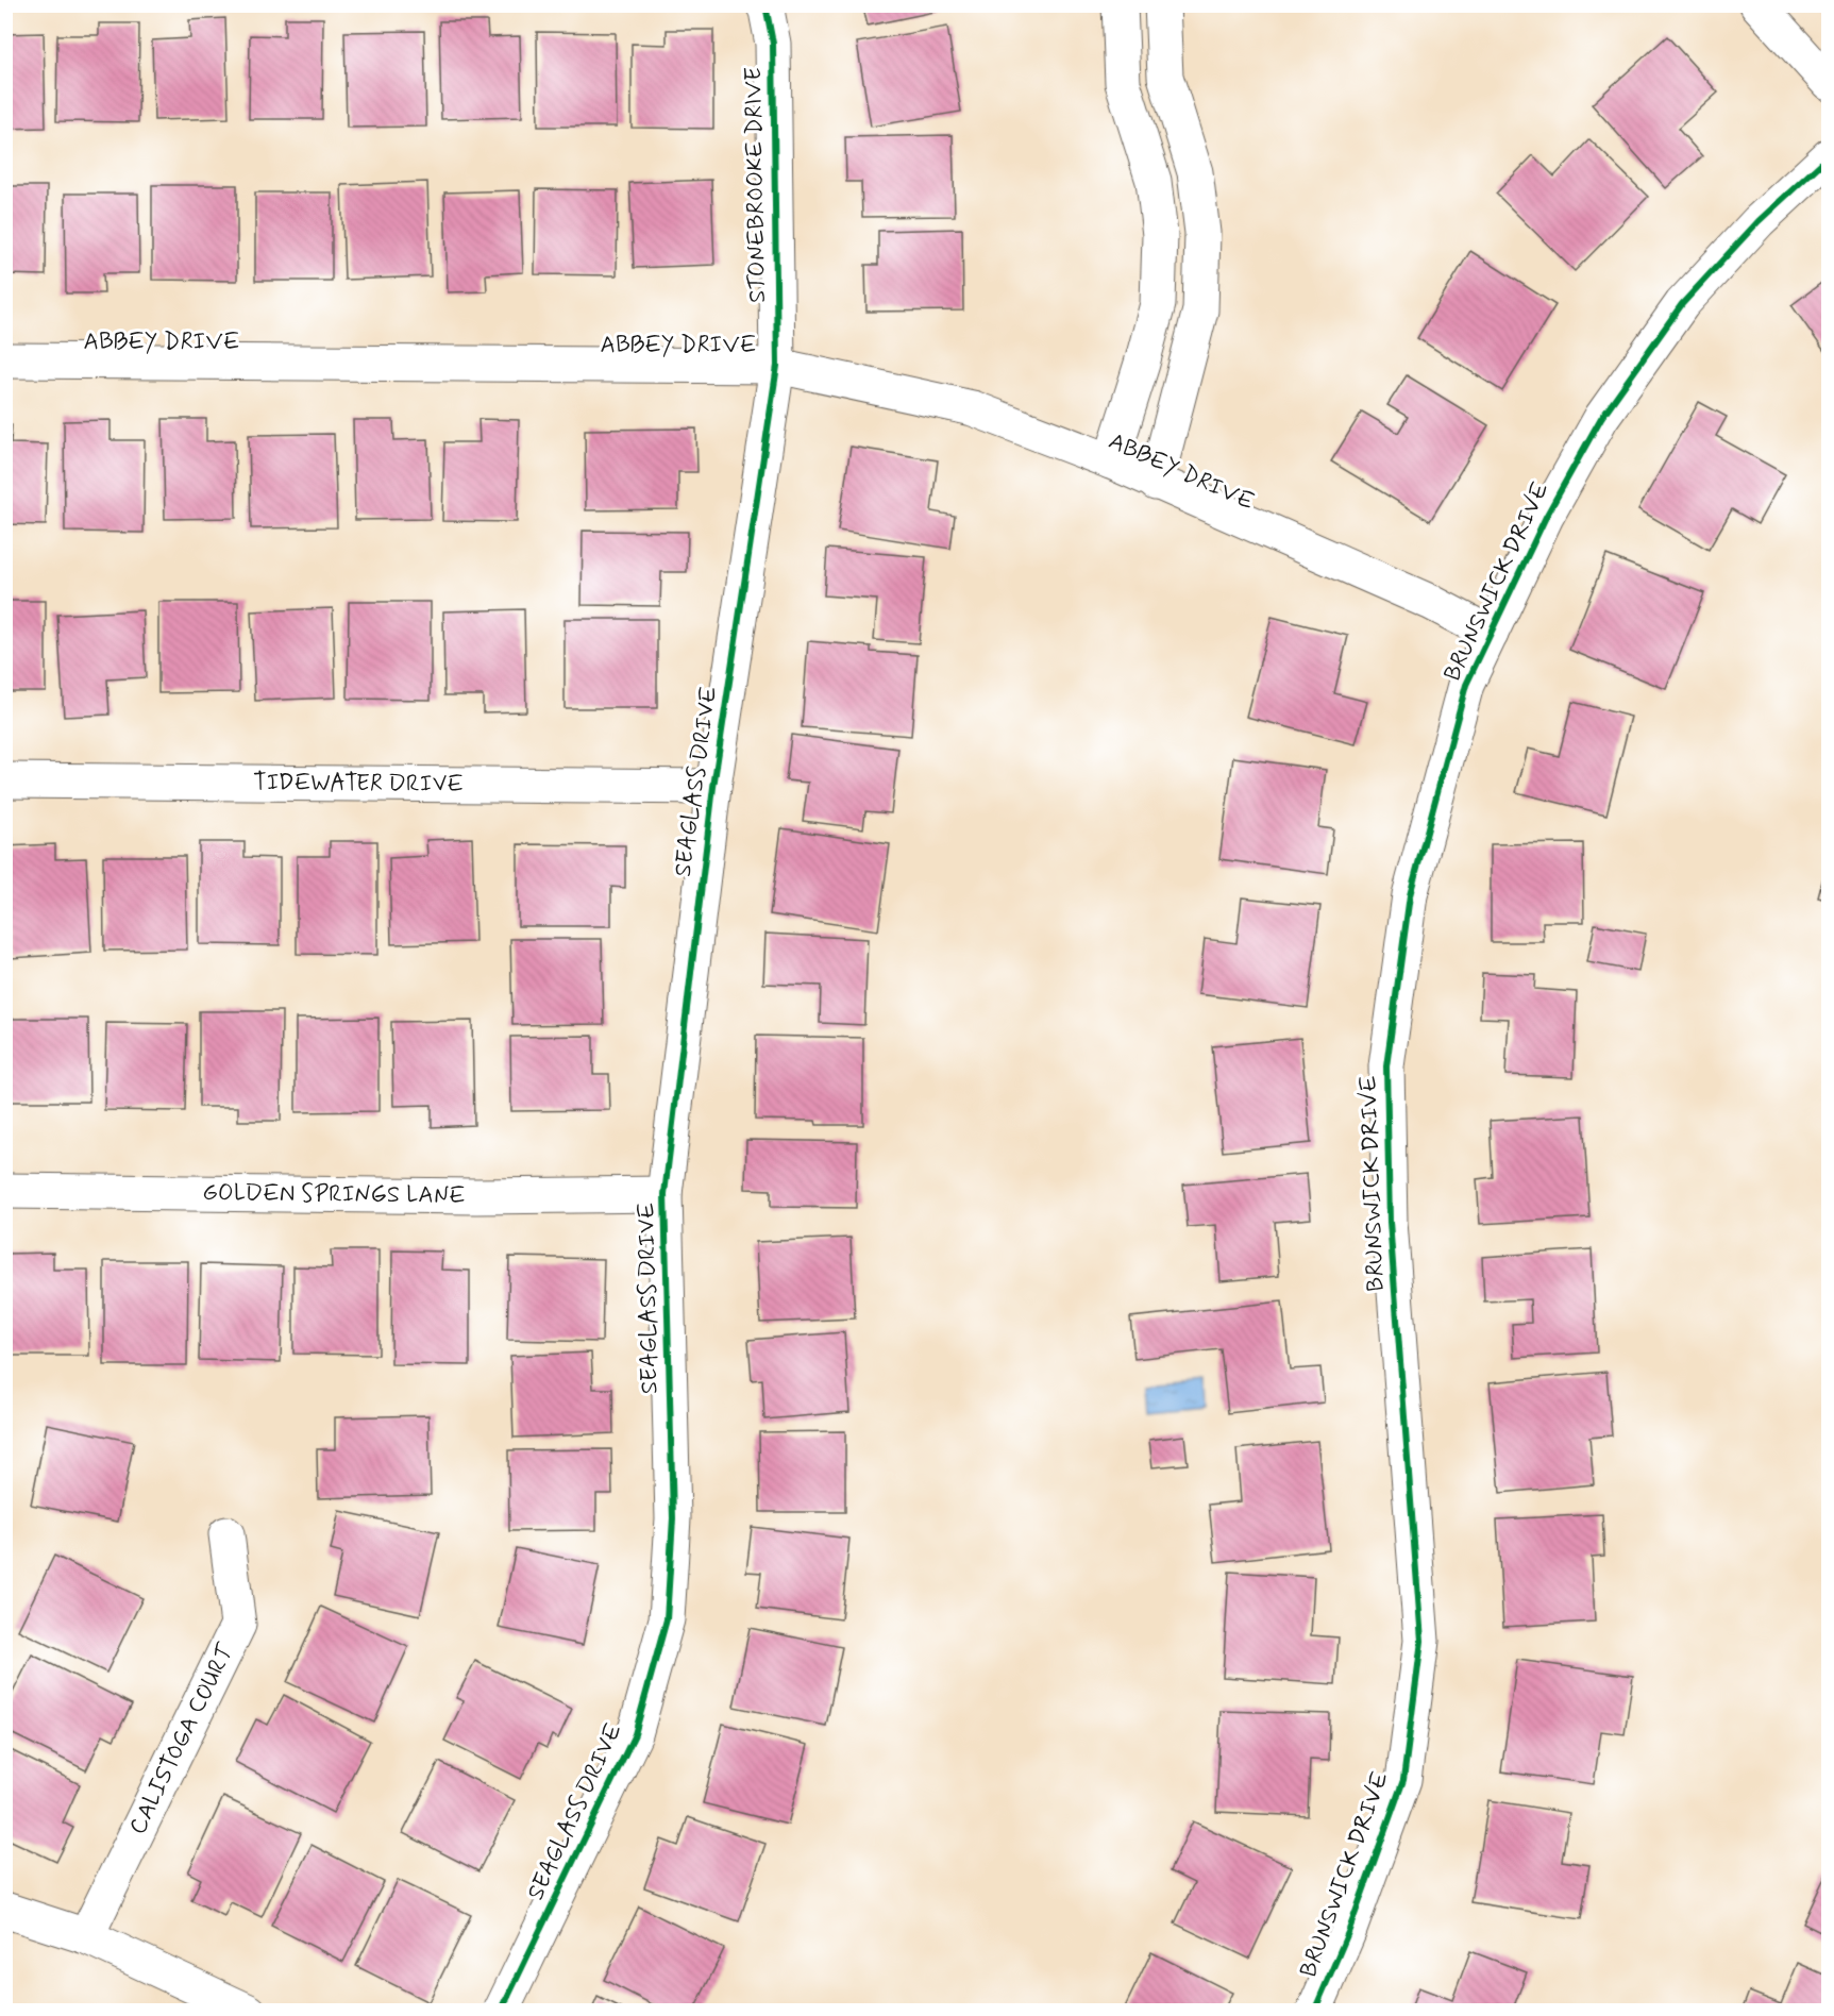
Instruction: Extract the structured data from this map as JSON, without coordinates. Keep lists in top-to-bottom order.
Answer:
{
  "streets": {
    "street": [
      "STONEBROOKE DRIVE",
      "ABBEY DRIVE",
      "BRUNSWICK DRIVE",
      "SEAGLASS DRIVE",
      "TIDEWATER DRIVE",
      "GOLDEN SPRINGS LANE",
      "CALISTOGA COURT"
    ]
  },
  "crossings": [
    ["STONEBROOKE DRIVE", "ABBEY DRIVE"],
    ["STONEBROOKE DRIVE", "SEAGLASS DRIVE"],
    ["ABBEY DRIVE", "BRUNSWICK DRIVE"],
    ["ABBEY DRIVE", "SEAGLASS DRIVE"],
    ["SEAGLASS DRIVE", "TIDEWATER DRIVE"],
    ["SEAGLASS DRIVE", "GOLDEN SPRINGS LANE"]
  ]
}
